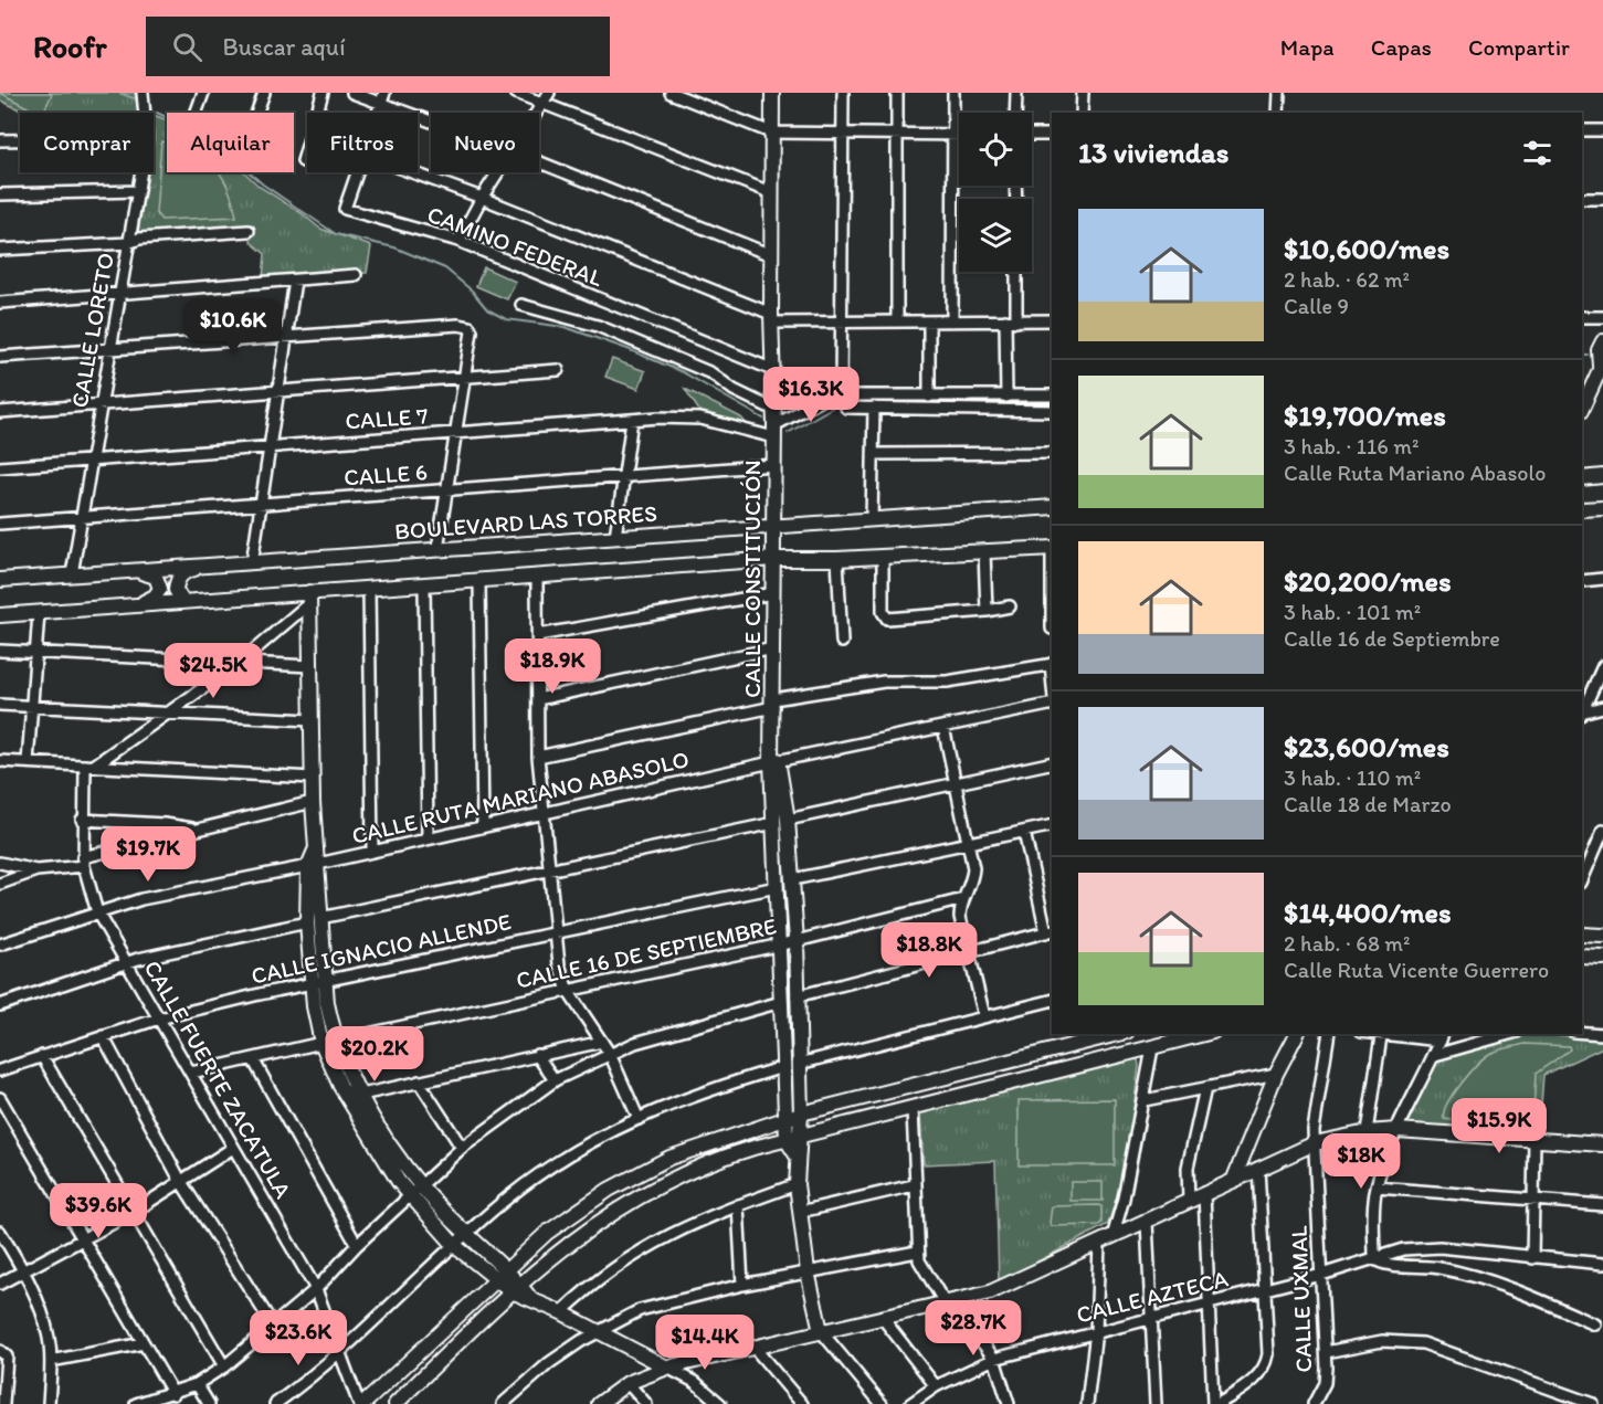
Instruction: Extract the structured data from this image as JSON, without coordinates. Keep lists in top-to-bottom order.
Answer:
{
  "streets": {
    "main road": ["BOULEVARD LAS TORRES", "CALLE CONSTITUCIÓN"],
    "street": [
      "CAMINO FEDERAL",
      "CALLE LORETO",
      "CALLE 7",
      "CALLE 6",
      "CALLE RUTA MARIANO ABASOLO",
      "CALLE IGNACIO ALLENDE",
      "CALLE 16 DE SEPTIEMBRE",
      "CALLE FUERTE ZACATULA",
      "CALLE AZTECA",
      "CALLE UXMAL"
    ]
  },
  "crossings": [
    ["CAMINO FEDERAL", "CALLE CONSTITUCIÓN"],
    ["CALLE LORETO", "CALLE 7"],
    ["CALLE LORETO", "CALLE 6"],
    ["CALLE LORETO", "BOULEVARD LAS TORRES"],
    ["CALLE 7", "CALLE CONSTITUCIÓN"],
    ["CALLE 6", "CALLE CONSTITUCIÓN"],
    ["BOULEVARD LAS TORRES", "CALLE CONSTITUCIÓN"],
    ["CALLE CONSTITUCIÓN", "CALLE RUTA MARIANO ABASOLO"],
    ["CALLE CONSTITUCIÓN", "CALLE IGNACIO ALLENDE"],
    ["CALLE CONSTITUCIÓN", "CALLE 16 DE SEPTIEMBRE"],
    ["CALLE RUTA MARIANO ABASOLO", "CALLE FUERTE ZACATULA"],
    ["CALLE IGNACIO ALLENDE", "CALLE FUERTE ZACATULA"],
    ["CALLE AZTECA", "CALLE UXMAL"]
  ],
  "page": {
    "header": "Roofr",
    "search": "Buscar aquí",
    "nav": ["Mapa", "Capas", "Compartir"],
    "chip": [
      "Comprar",
      "Alquilar",
      "Filtros",
      "Nuevo"
    ],
    "heading": "13 viviendas",
    "list": [
      {
        "name": "$10,600/mes",
        "note": "2 hab. · 62 m² · Calle 9"
      },
      {
        "name": "$19,700/mes",
        "note": "3 hab. · 116 m² · Calle Ruta Mariano Abasolo"
      },
      {
        "name": "$20,200/mes",
        "note": "3 hab. · 101 m² · Calle 16 de Septiembre"
      },
      {
        "name": "$23,600/mes",
        "note": "3 hab. · 110 m² · Calle 18 de Marzo"
      },
      {
        "name": "$14,400/mes",
        "note": "2 hab. · 68 m² · Calle Ruta Vicente Guerrero"
      }
    ],
    "price": [
      "$10.6K",
      "$16.3K",
      "$18.9K",
      "$24.5K",
      "$19.7K",
      "$18.8K",
      "$20.2K",
      "$15.9K",
      "$18K",
      "$39.6K",
      "$28.7K",
      "$23.6K",
      "$14.4K"
    ]
  }
}
